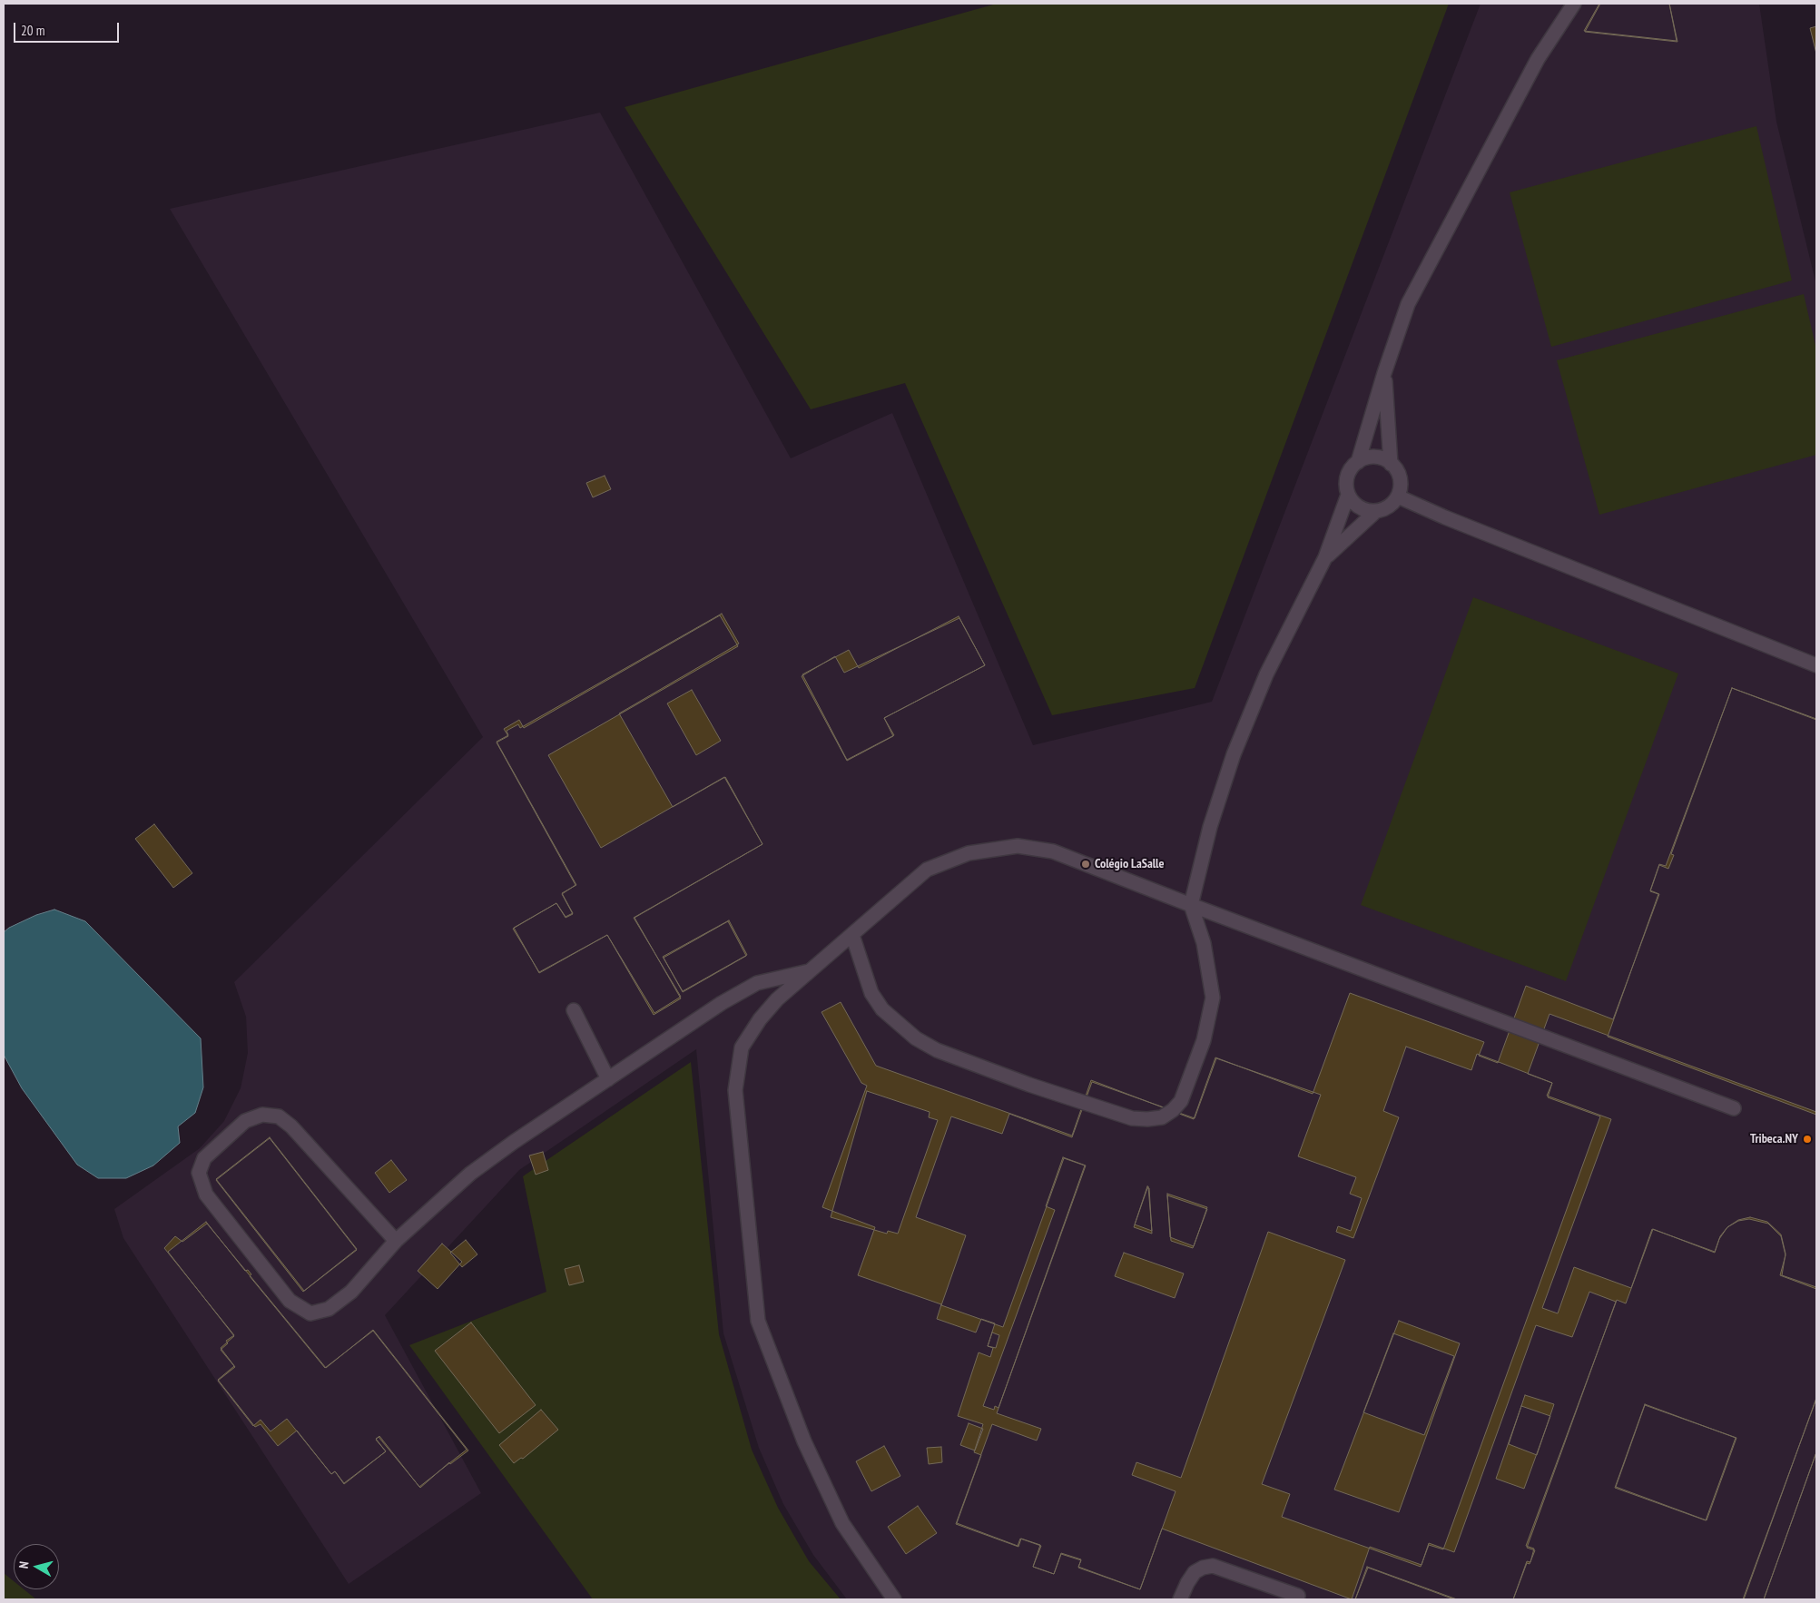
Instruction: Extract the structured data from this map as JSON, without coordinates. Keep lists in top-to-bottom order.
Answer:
{
  "places": ["Colégio LaSalle", "Tribeca.NY"],
  "scale_bar": "20 m",
  "north": "left"
}
